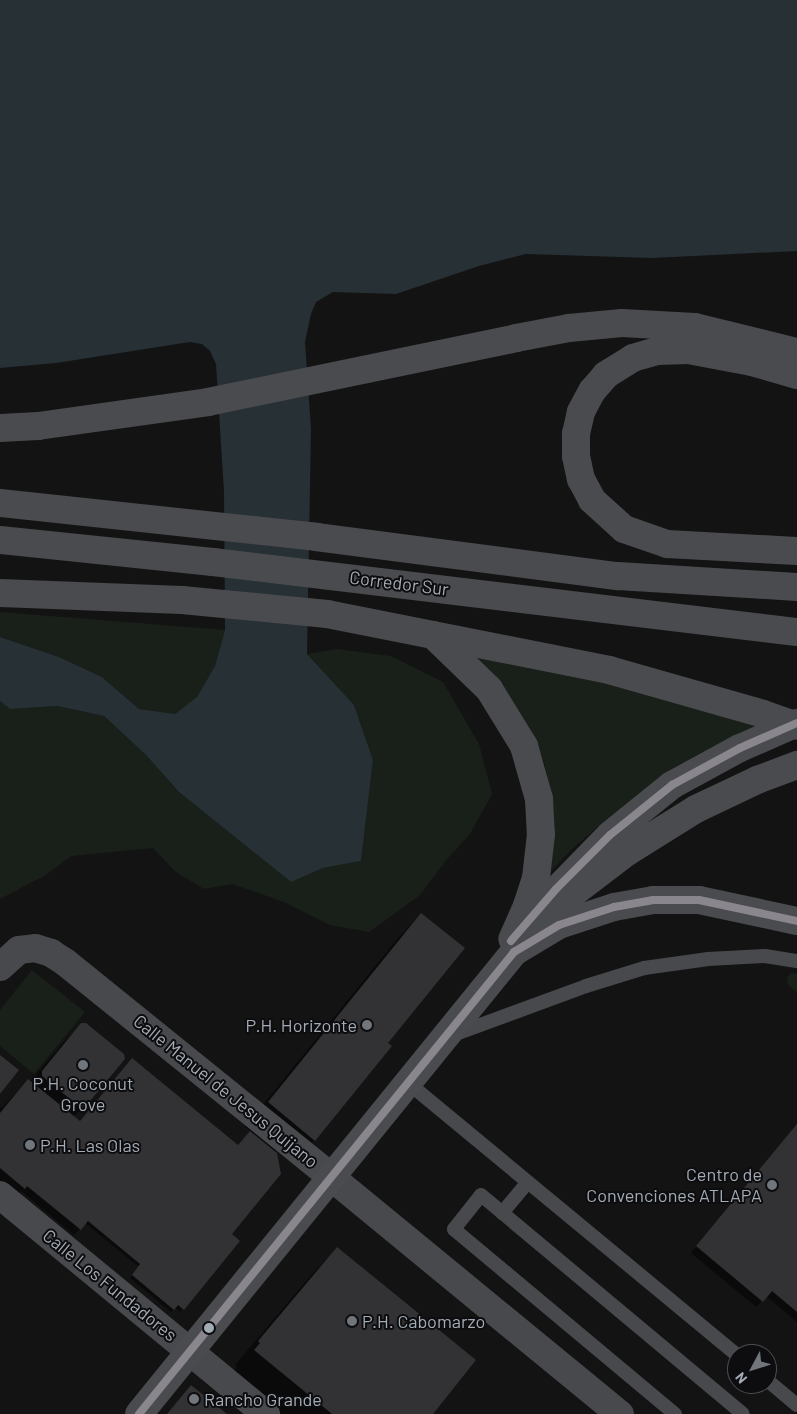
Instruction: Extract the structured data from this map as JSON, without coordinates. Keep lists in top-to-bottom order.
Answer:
{
  "streets": {
    "highway": ["Corredor Sur"],
    "street": ["Calle Manuel de Jesus Quijano", "Calle Los Fundadores"]
  },
  "places": [
    "P.H. Horizonte",
    "P.H. Coconut Grove",
    "P.H. Las Olas",
    "Centro de Convenciones ATLAPA",
    "P.H. Cabomarzo",
    "Rancho Grande"
  ],
  "north": "bottom left"
}
